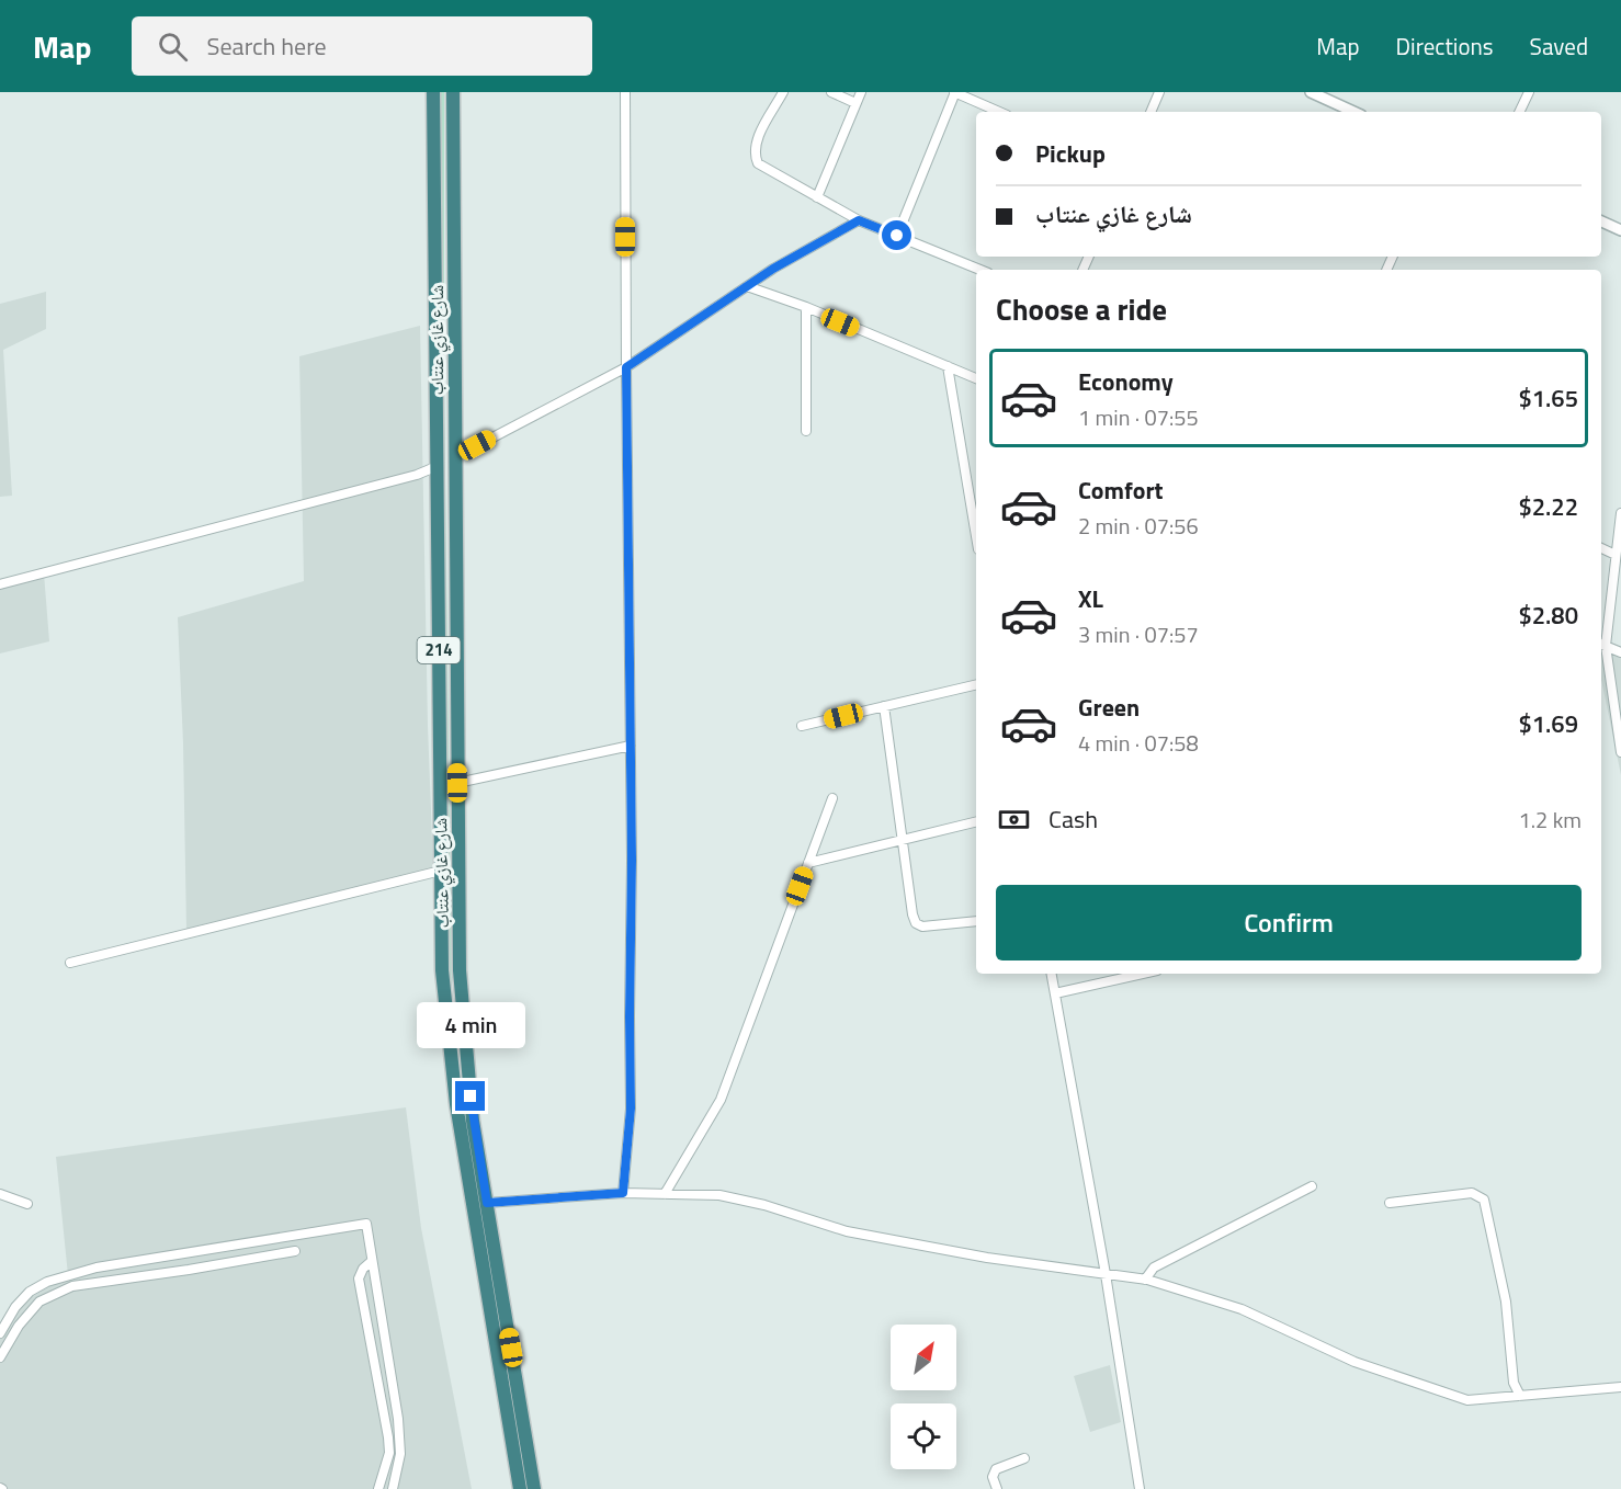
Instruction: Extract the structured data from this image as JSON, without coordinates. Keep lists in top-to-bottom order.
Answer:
{
  "streets": {
    "highway": ["شارع غازي عنتاب", "214"]
  },
  "north": "top right",
  "page": {
    "header": "Map",
    "search": "Search here",
    "nav": ["Map", "Directions", "Saved"],
    "banner": ["Pickup", "شارع غازي عنتاب"],
    "heading": "Choose a ride",
    "list": [
      {
        "name": "Economy",
        "note": "1 min · 07:55",
        "value": "$1.65"
      },
      {
        "name": "Comfort",
        "note": "2 min · 07:56",
        "value": "$2.22"
      },
      {
        "name": "XL",
        "note": "3 min · 07:57",
        "value": "$2.80"
      },
      {
        "name": "Green",
        "note": "4 min · 07:58",
        "value": "$1.69"
      }
    ],
    "pay": ["Cash", "1.2 km"],
    "buttons": "Confirm",
    "bubble": "4 min"
  }
}
